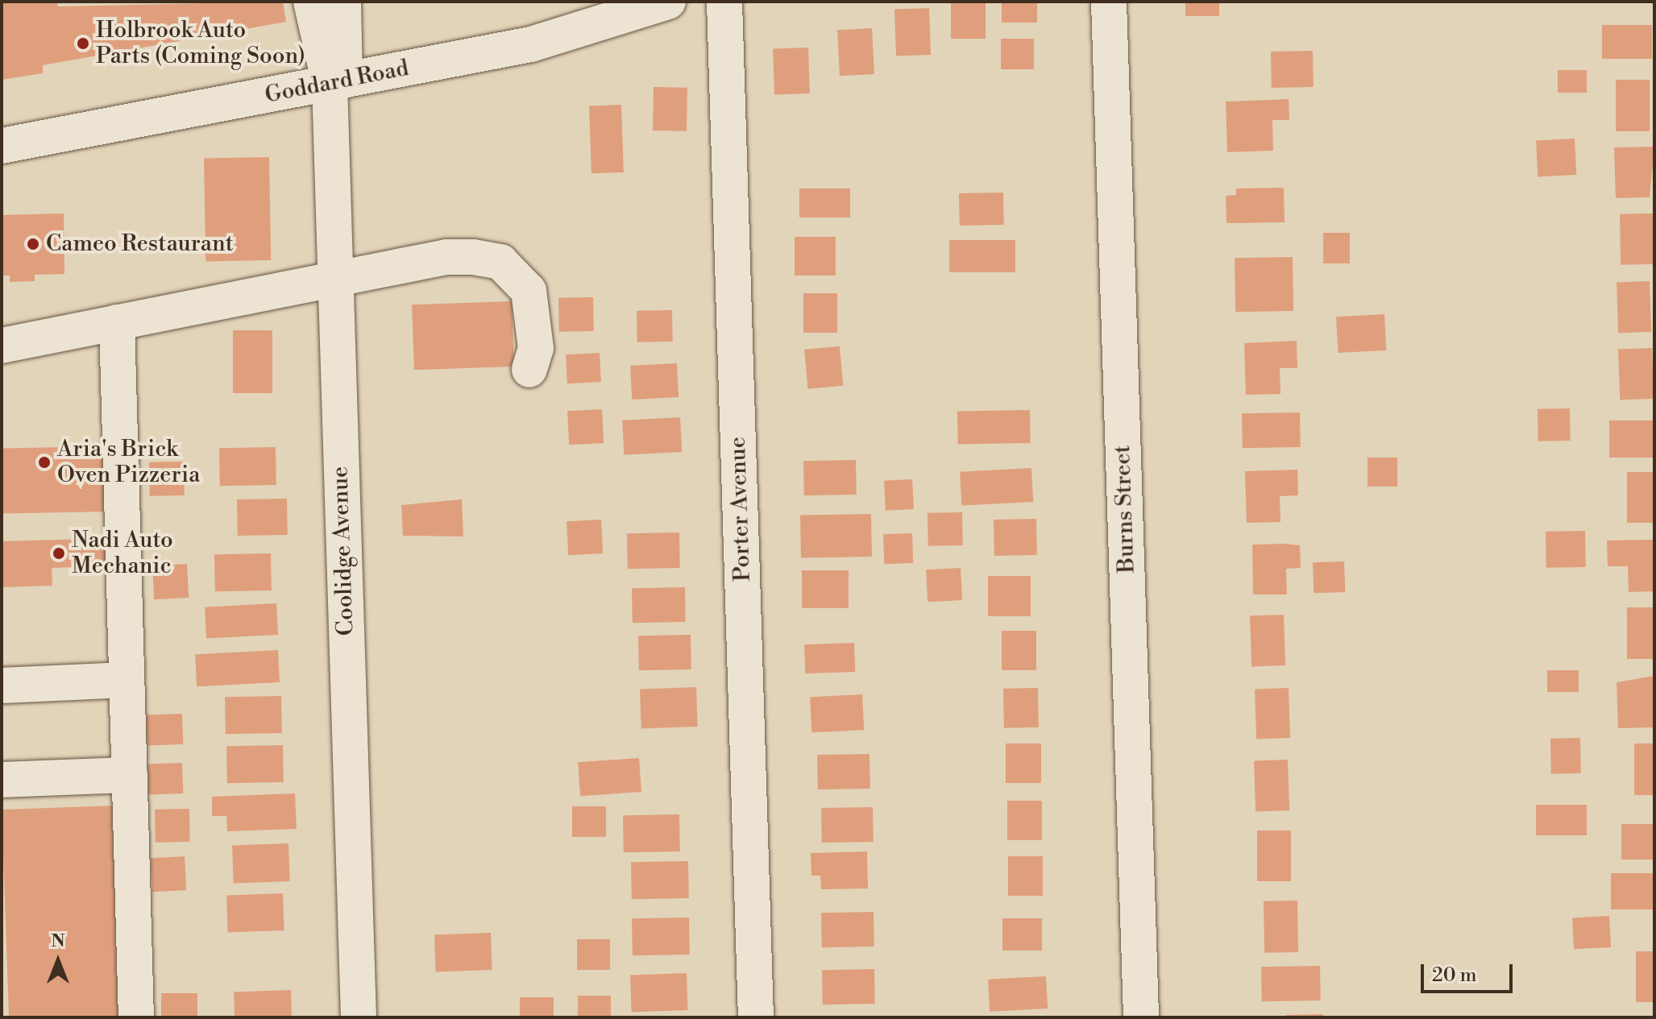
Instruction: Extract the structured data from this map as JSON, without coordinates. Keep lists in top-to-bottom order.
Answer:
{
  "streets": {
    "street": [
      "Goddard Road",
      "Porter Avenue",
      "Burns Street",
      "Coolidge Avenue"
    ]
  },
  "crossings": [
    ["Goddard Road", "Coolidge Avenue"]
  ],
  "places": [
    "Holbrook Auto Parts (Coming Soon)",
    "Cameo Restaurant",
    "Aria's Brick Oven Pizzeria",
    "Nadi Auto Mechanic"
  ],
  "scale_bar": "20 m",
  "north": "top"
}
